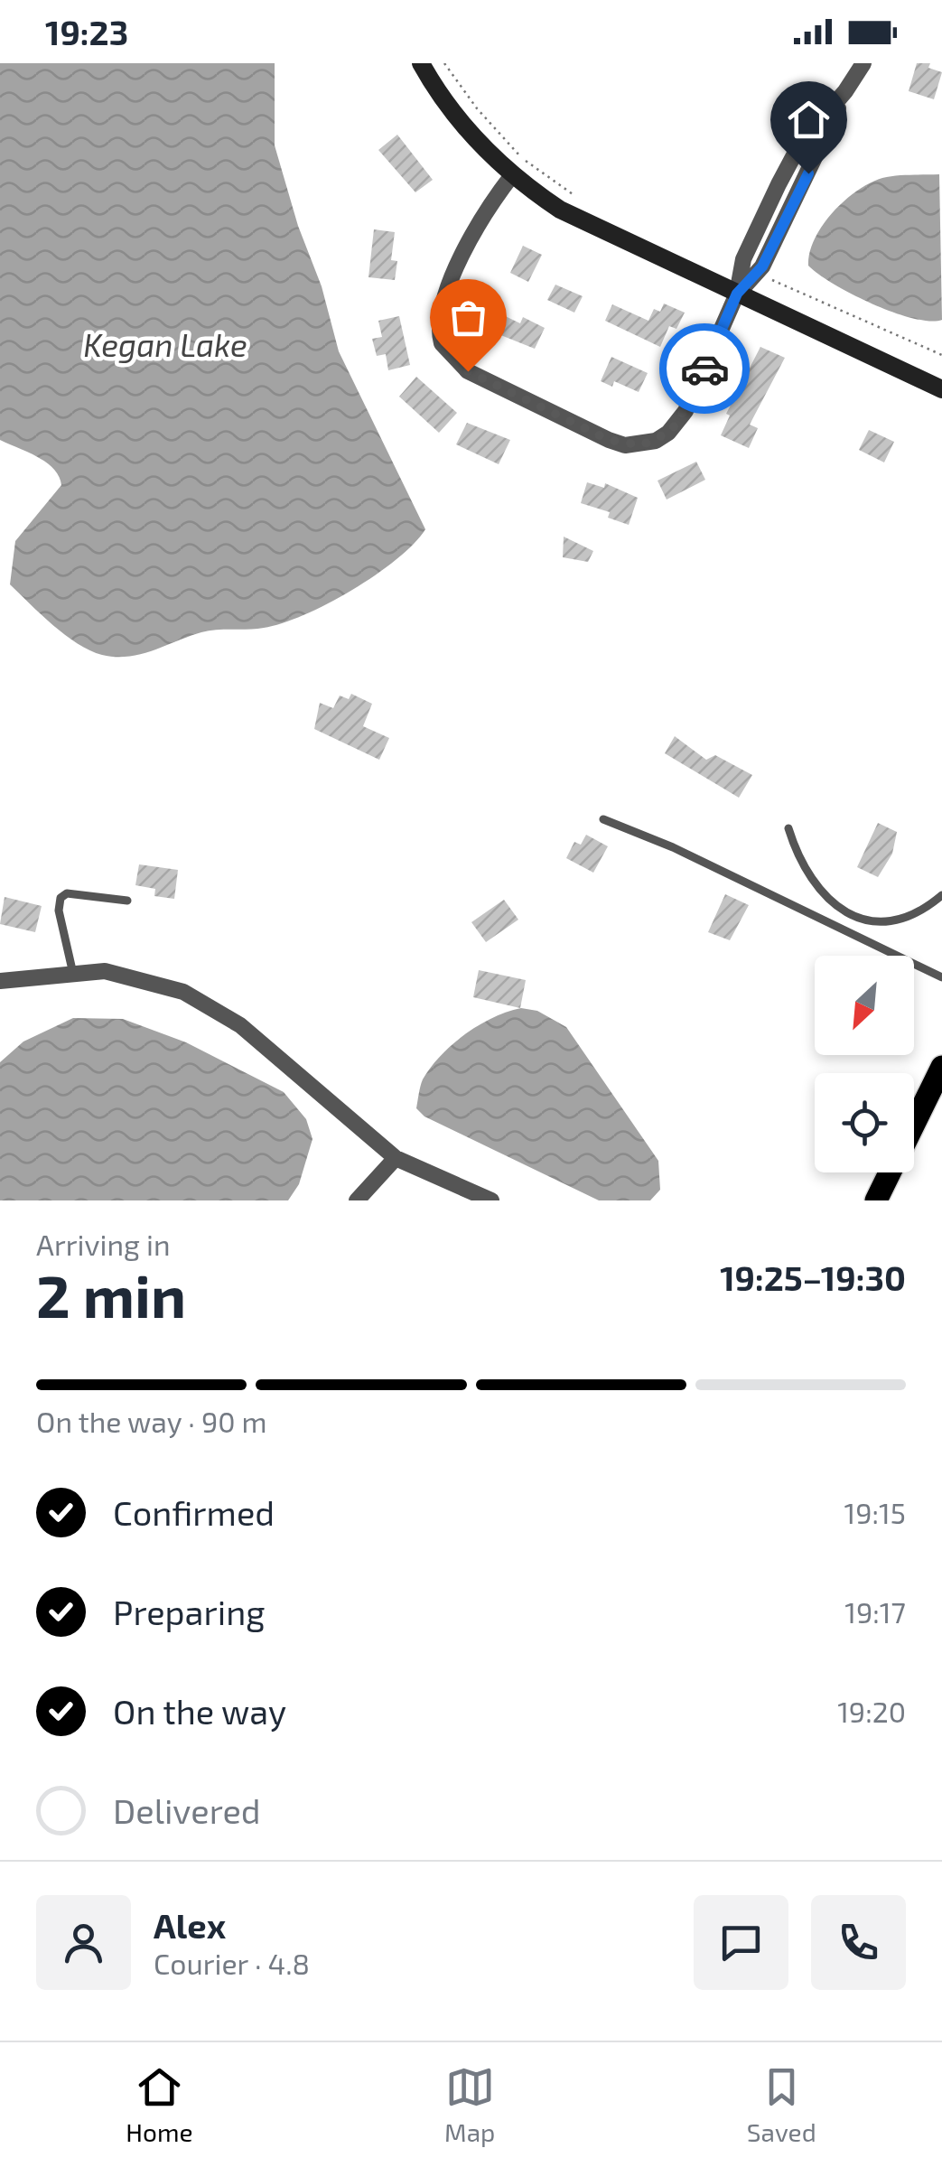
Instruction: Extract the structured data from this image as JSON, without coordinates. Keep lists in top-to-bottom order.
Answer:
{
  "water": ["Kegan Lake"],
  "north": "bottom left",
  "page": {
    "status": "19:23",
    "heading": ["2 min", "Arriving in", "19:25–19:30"],
    "panel": ["Alex", "Courier · 4.8"],
    "bar": "On the way · 90 m",
    "list": [
      ["Confirmed", "19:15"],
      ["Preparing", "19:17"],
      ["On the way", "19:20"],
      "Delivered"
    ],
    "tabs": ["Home", "Map", "Saved"]
  }
}
